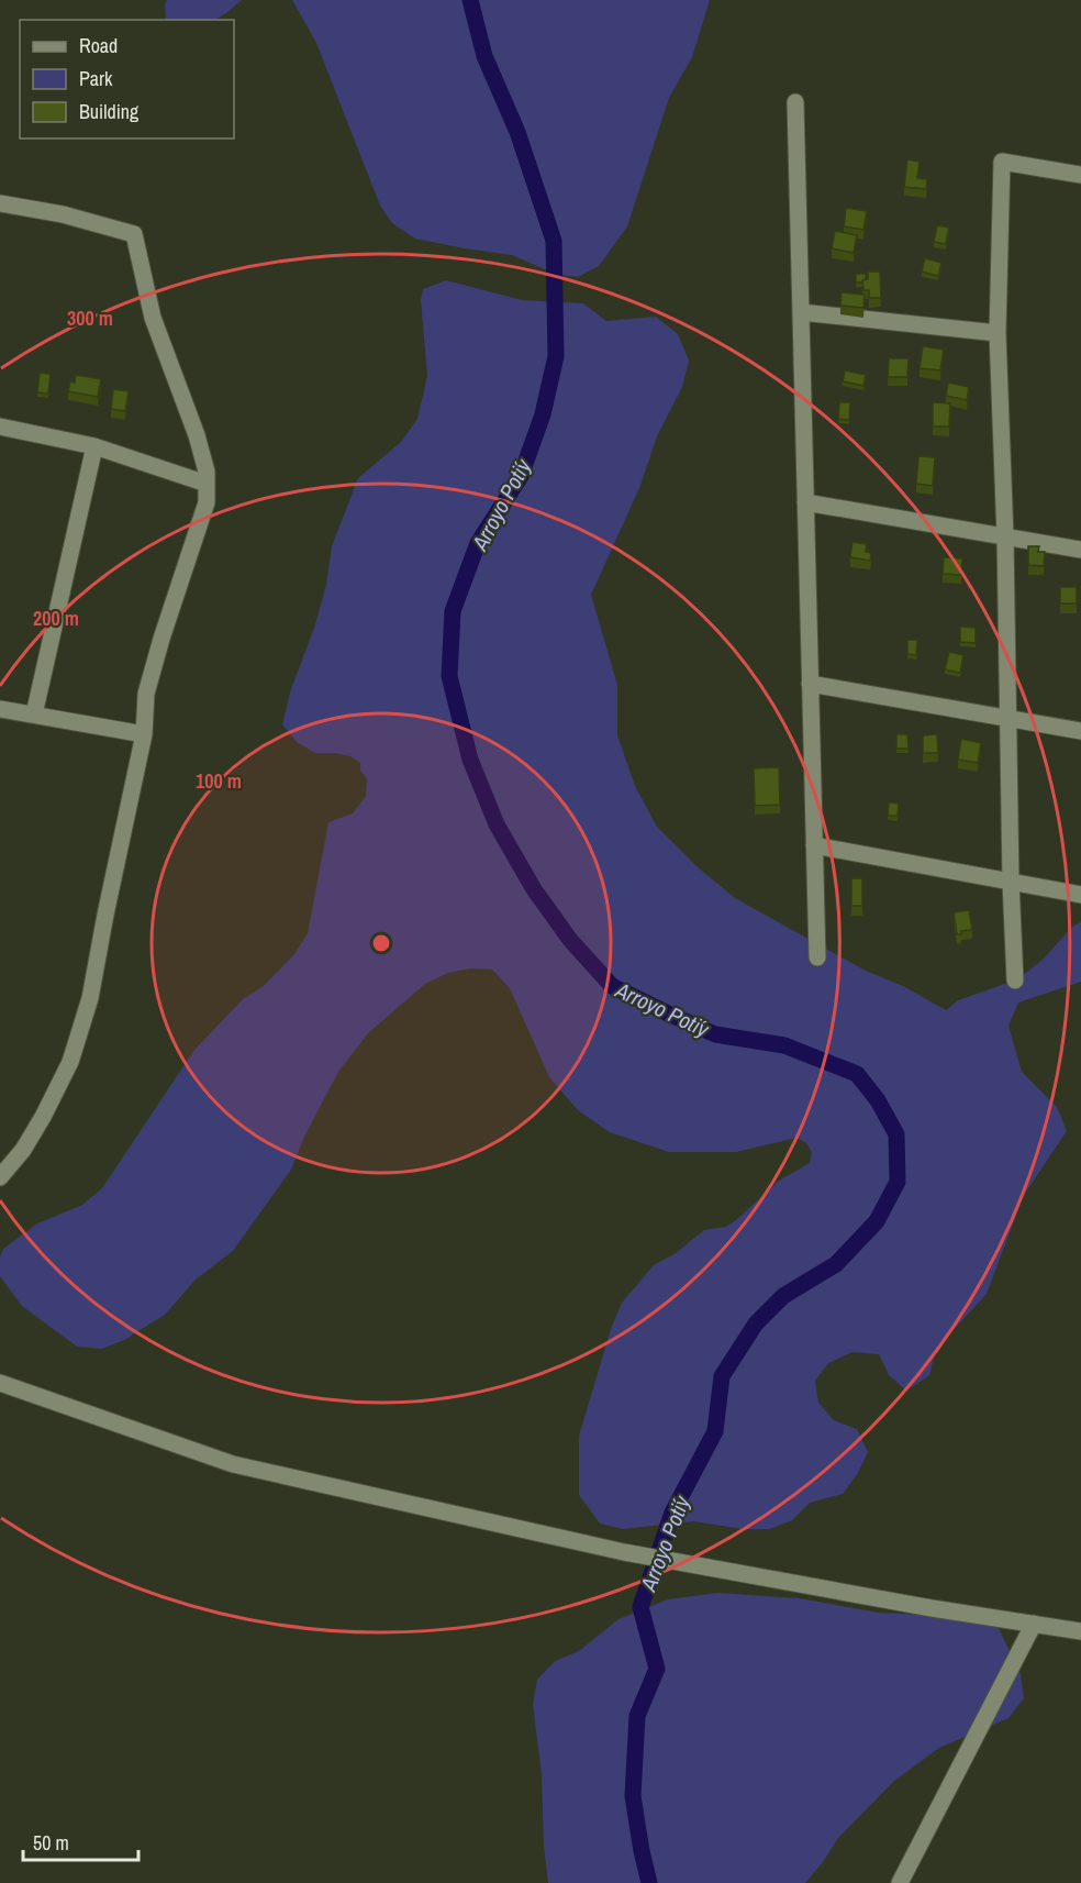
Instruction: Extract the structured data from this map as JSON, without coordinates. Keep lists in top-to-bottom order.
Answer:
{
  "water": ["Arroyo Poti´y"],
  "legend": ["Road", "Park", "Building"],
  "scale_bar": "50 m",
  "rings": ["300 m", "200 m", "100 m"]
}
